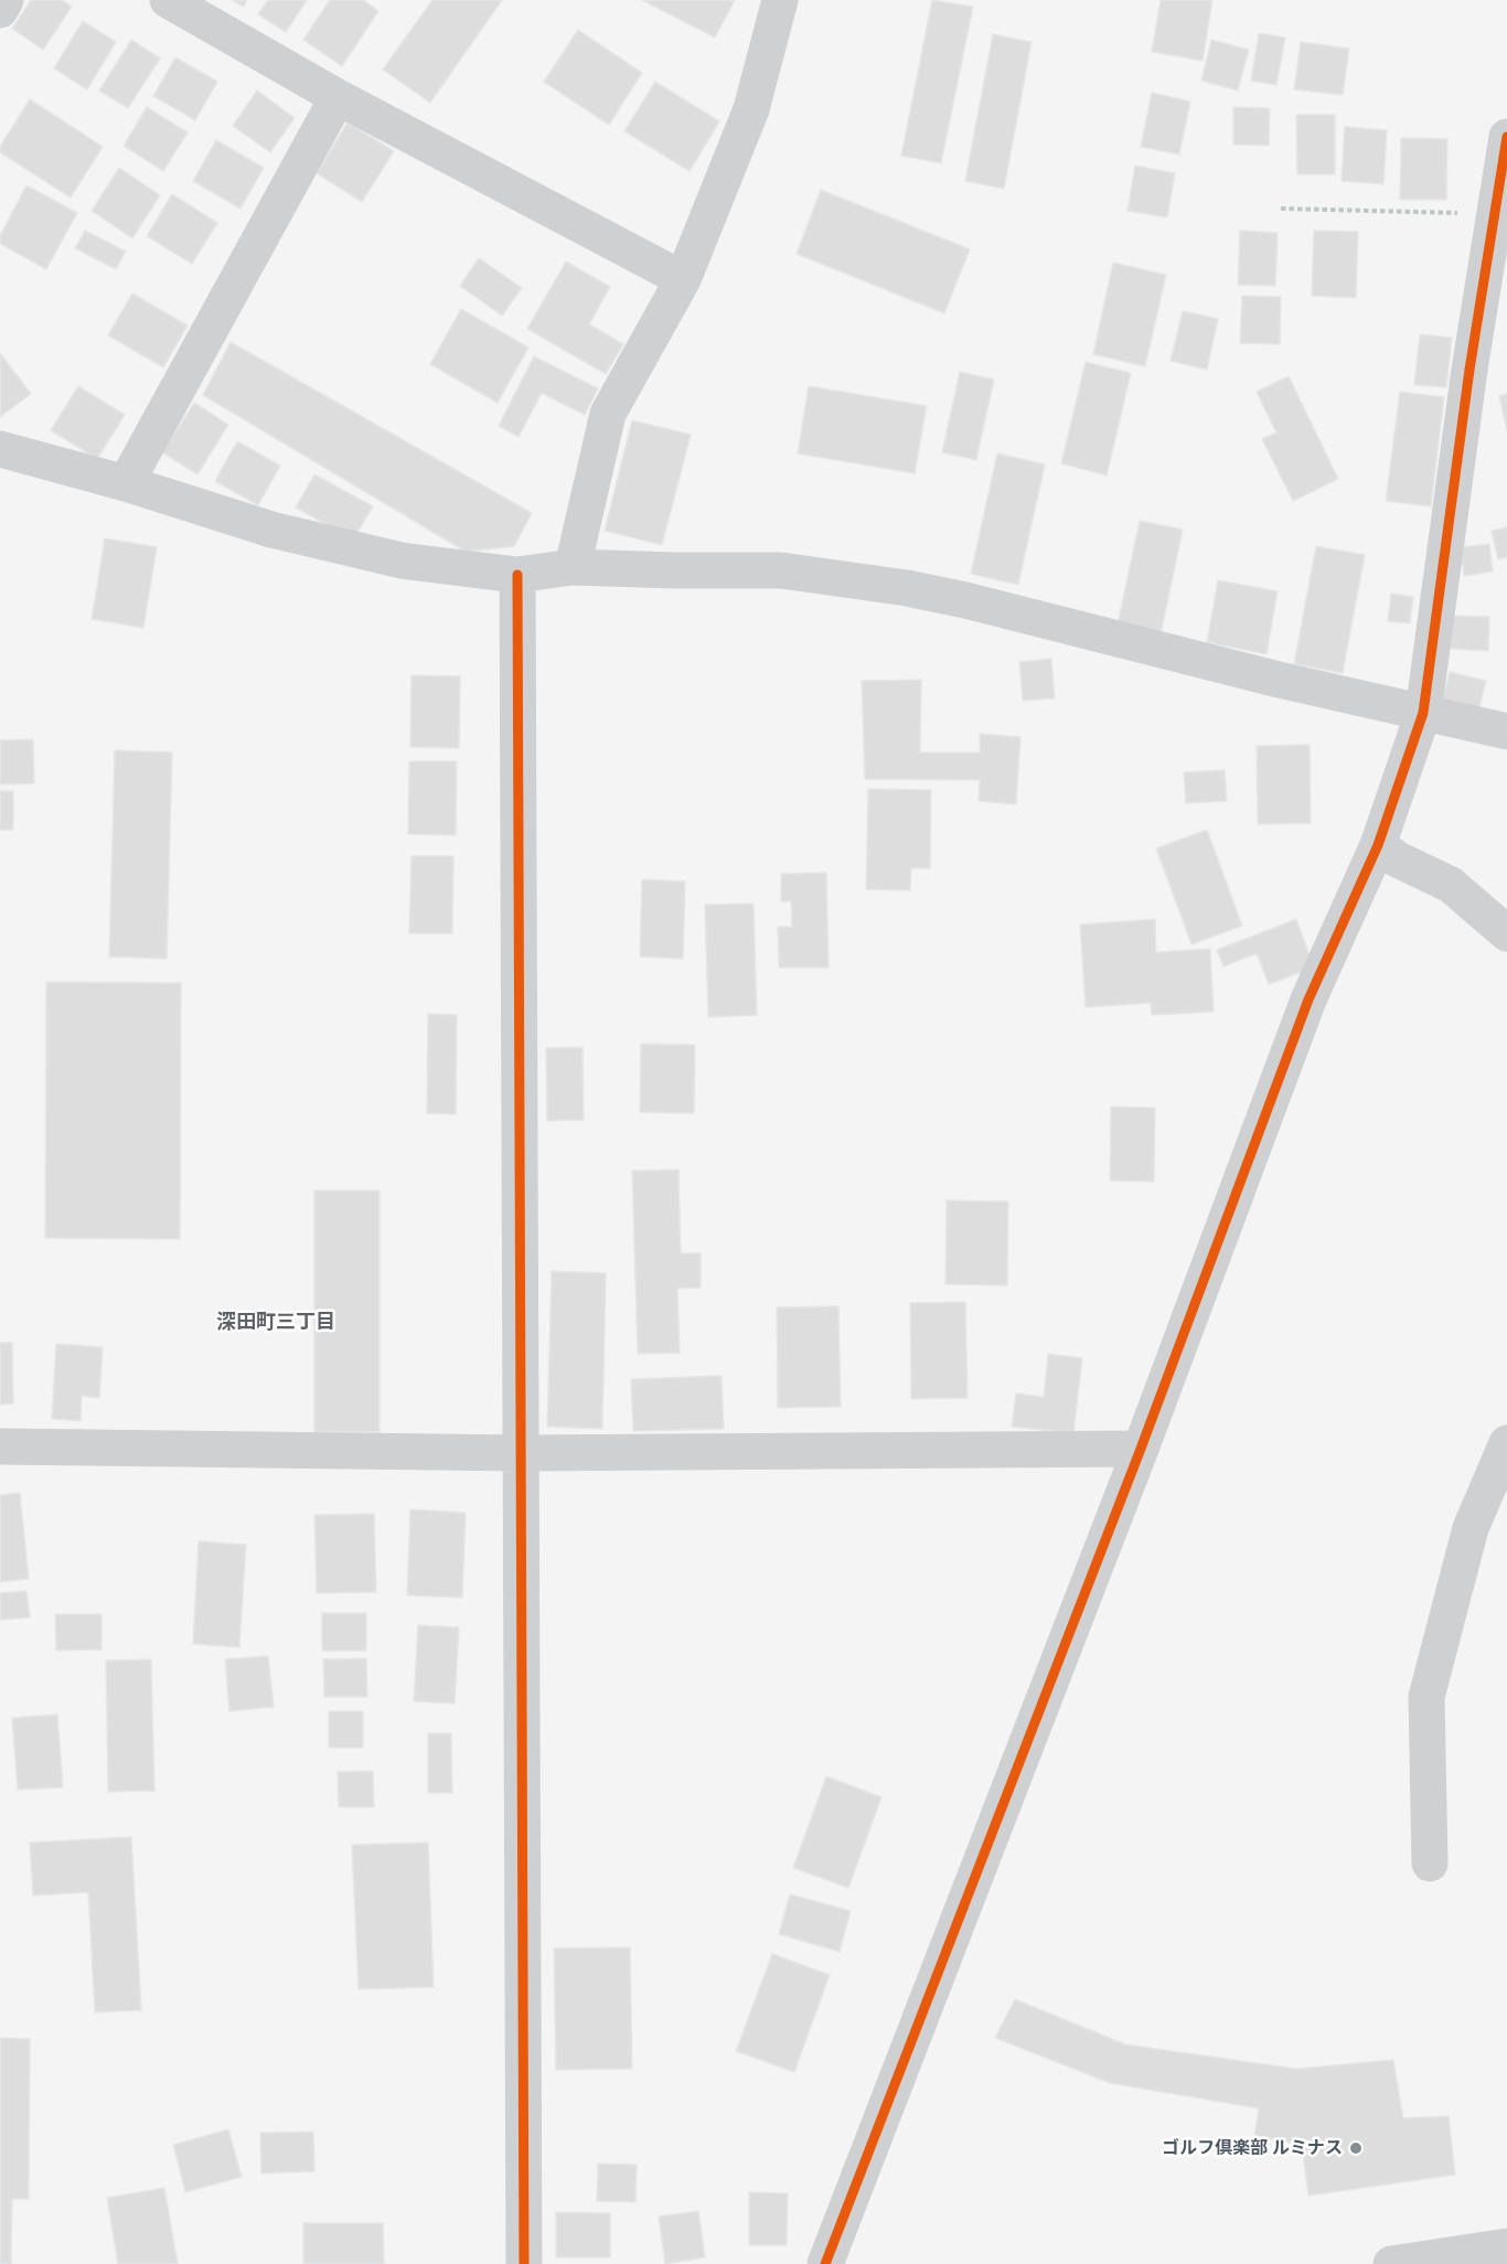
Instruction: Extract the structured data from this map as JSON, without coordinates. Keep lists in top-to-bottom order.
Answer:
{
  "districts": ["深田町三丁目"],
  "places": ["ゴルフ倶楽部 ルミナス"]
}
